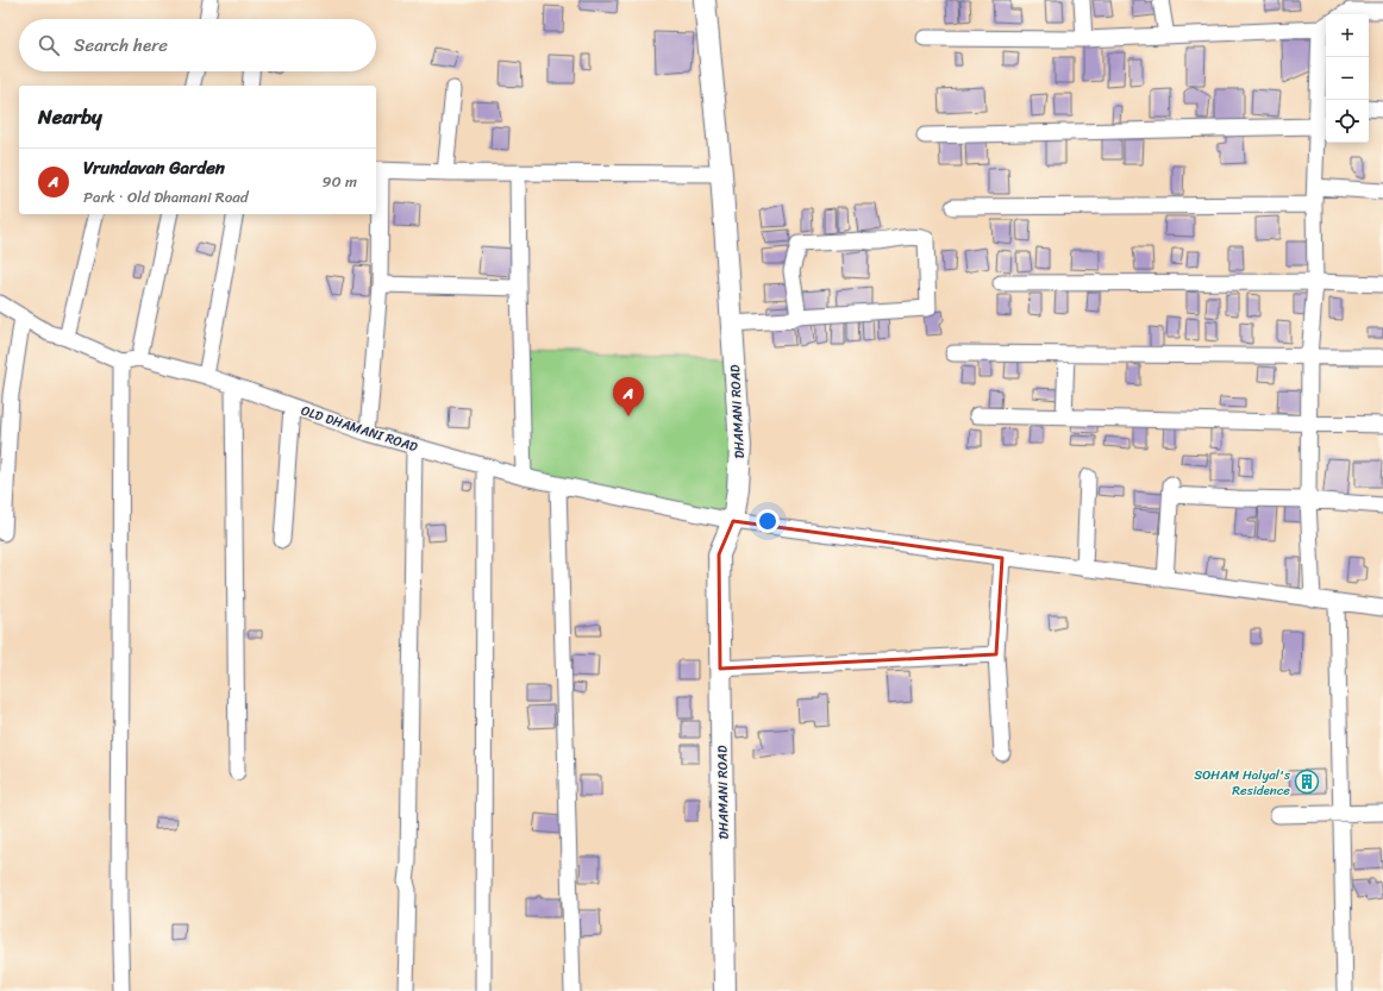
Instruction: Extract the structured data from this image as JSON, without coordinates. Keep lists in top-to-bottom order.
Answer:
{
  "streets": {
    "main road": ["DHAMANI ROAD"],
    "street": ["OLD DHAMANI ROAD"]
  },
  "crossings": [
    ["DHAMANI ROAD", "OLD DHAMANI ROAD"]
  ],
  "places": {
    "building": ["SOHAM Halyal's Residence"]
  },
  "page": {
    "map_buttons": ["+", "−"],
    "search": "Search here",
    "heading": "Nearby",
    "list": [
      {
        "mark": "A",
        "name": "Vrundavan Garden",
        "note": "Park · Old Dhamani Road",
        "value": "90 m"
      }
    ],
    "pins": "A"
  }
}
